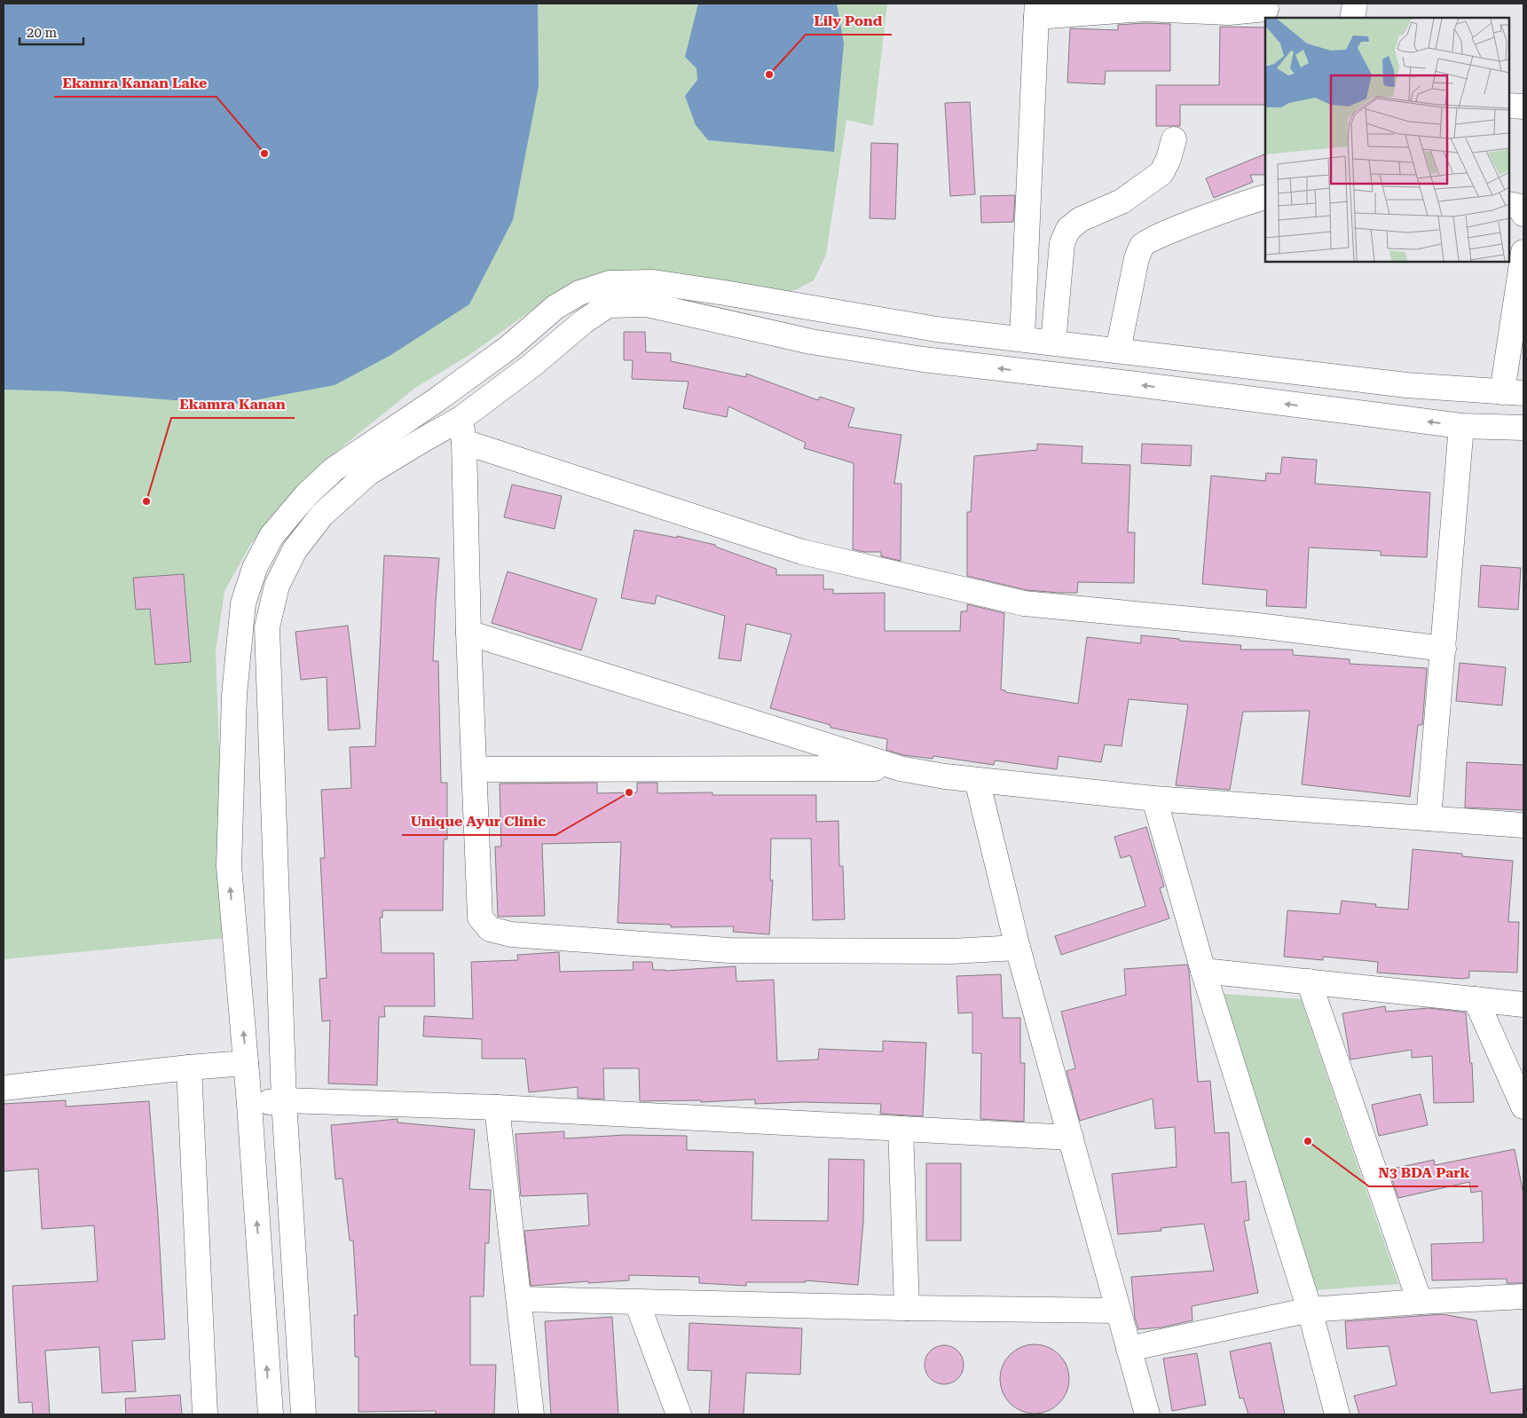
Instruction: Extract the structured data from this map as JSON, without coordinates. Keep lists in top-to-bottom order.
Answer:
{
  "places": [
    "Lily Pond",
    "Ekamra Kanan Lake",
    "Ekamra Kanan",
    "Unique Ayur Clinic",
    "N3 BDA Park"
  ],
  "scale_bar": "20 m"
}
